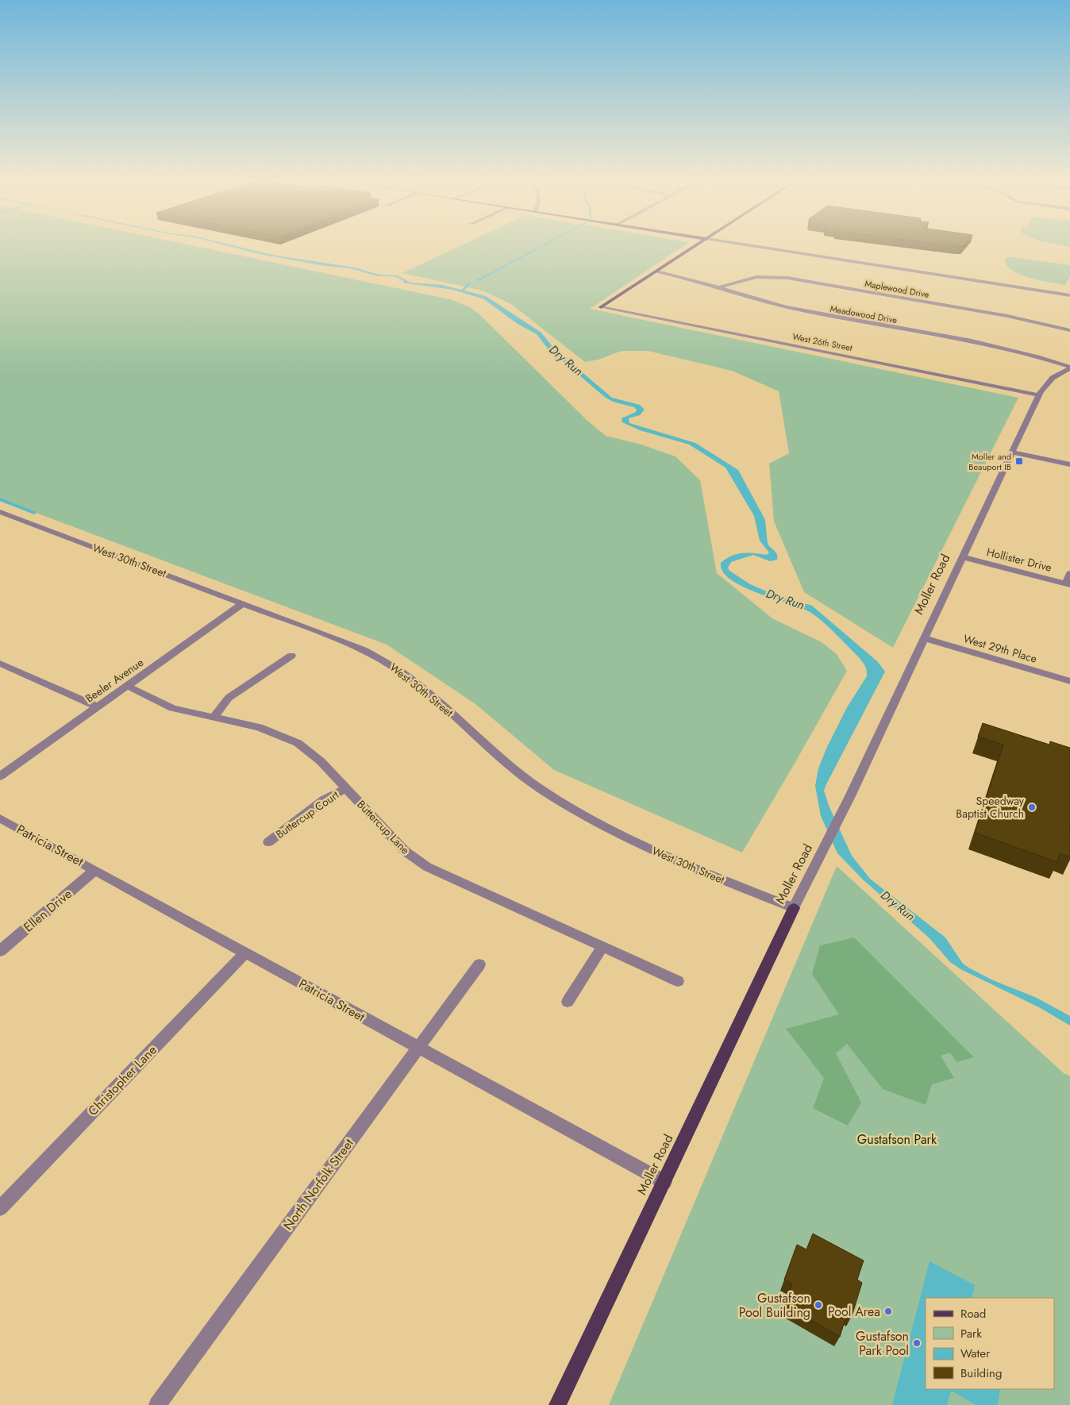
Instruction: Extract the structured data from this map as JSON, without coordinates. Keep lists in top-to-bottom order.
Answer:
{
  "streets": {
    "main road": ["Moller Road"],
    "street": [
      "Maplewood Drive",
      "Meadowood Drive",
      "West 26th Street",
      "Hollister Drive",
      "West 30th Street",
      "West 29th Place",
      "Beeler Avenue",
      "Buttercup Court",
      "Buttercup Lane",
      "Patricia Street",
      "Ellen Drive",
      "Christopher Lane",
      "North Norfolk Street"
    ]
  },
  "crossings": [
    ["Maplewood Drive", "Meadowood Drive"],
    ["Meadowood Drive", "Moller Road"],
    ["West 26th Street", "Moller Road"],
    ["Hollister Drive", "Moller Road"],
    ["West 30th Street", "Moller Road"],
    ["West 30th Street", "Beeler Avenue"],
    ["Moller Road", "West 29th Place"],
    ["Moller Road", "Patricia Street"],
    ["Beeler Avenue", "Buttercup Lane"],
    ["Buttercup Court", "Buttercup Lane"],
    ["Patricia Street", "Ellen Drive"],
    ["Patricia Street", "Christopher Lane"],
    ["Patricia Street", "North Norfolk Street"]
  ],
  "water": ["Dry Run"],
  "parks": ["Gustafson Park"],
  "places": {
    "transit": ["Moller and Beauport IB"],
    "other": [
      "Speedway Baptist Church",
      "Gustafson Pool Building",
      "Pool Area",
      "Gustafson Park Pool"
    ]
  },
  "legend": [
    "Road",
    "Park",
    "Water",
    "Building"
  ]
}
